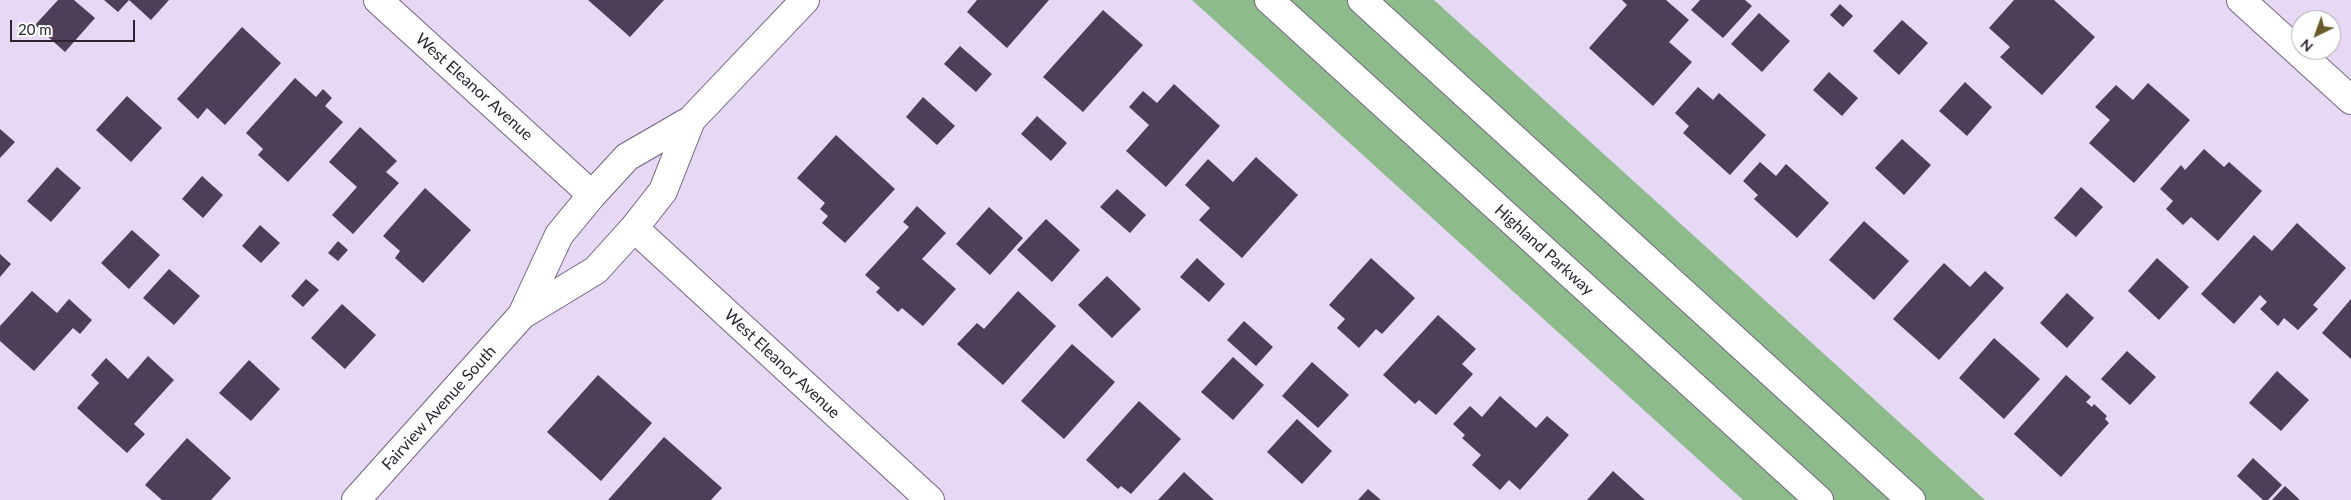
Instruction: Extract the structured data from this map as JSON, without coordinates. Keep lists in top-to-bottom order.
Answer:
{
  "streets": {
    "street": ["West Eleanor Avenue", "Highland Parkway", "Fairview Avenue South"]
  },
  "crossings": [
    ["West Eleanor Avenue", "Fairview Avenue South"]
  ],
  "scale_bar": "20 m",
  "north": "bottom left"
}
